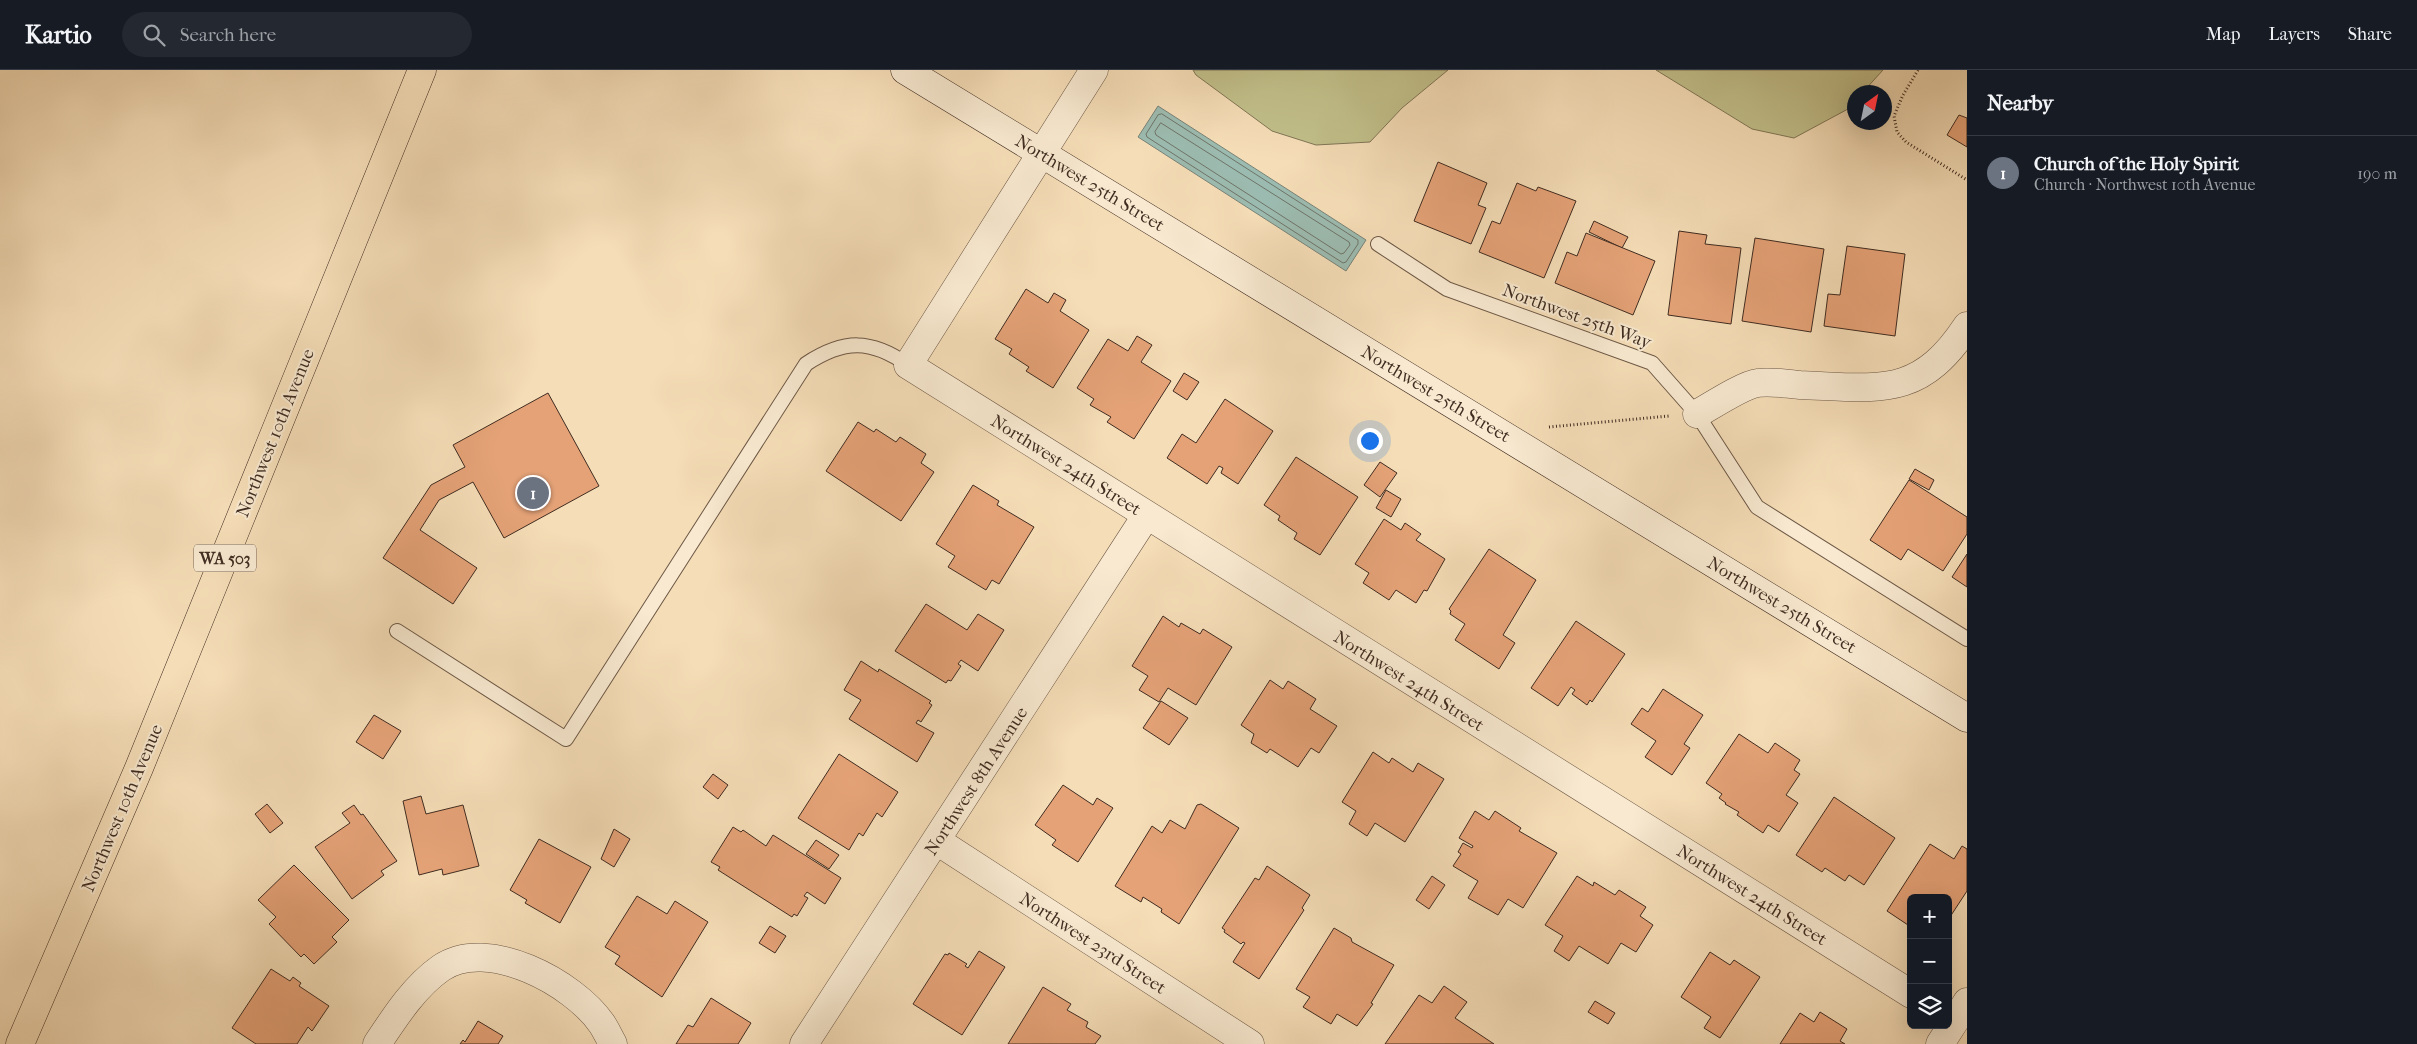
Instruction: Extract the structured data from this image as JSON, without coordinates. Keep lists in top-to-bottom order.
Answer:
{
  "streets": {
    "main road": ["Northwest 10th Avenue", "WA 503"],
    "street": [
      "Northwest 25th Street",
      "Northwest 24th Street",
      "Northwest 8th Avenue",
      "Northwest 23rd Street"
    ],
    "lane": ["Northwest 25th Way"]
  },
  "crossings": [
    ["Northwest 24th Street", "Northwest 8th Avenue"],
    ["Northwest 8th Avenue", "Northwest 23rd Street"]
  ],
  "north": "top right",
  "page": {
    "header": "Kartio",
    "search": "Search here",
    "nav": ["Map", "Layers", "Share"],
    "heading": "Nearby",
    "list": [
      {
        "mark": "1",
        "name": "Church of the Holy Spirit",
        "note": "Church · Northwest 10th Avenue",
        "value": "190 m"
      }
    ],
    "pins": "1",
    "map_buttons": ["+", "−"]
  }
}
